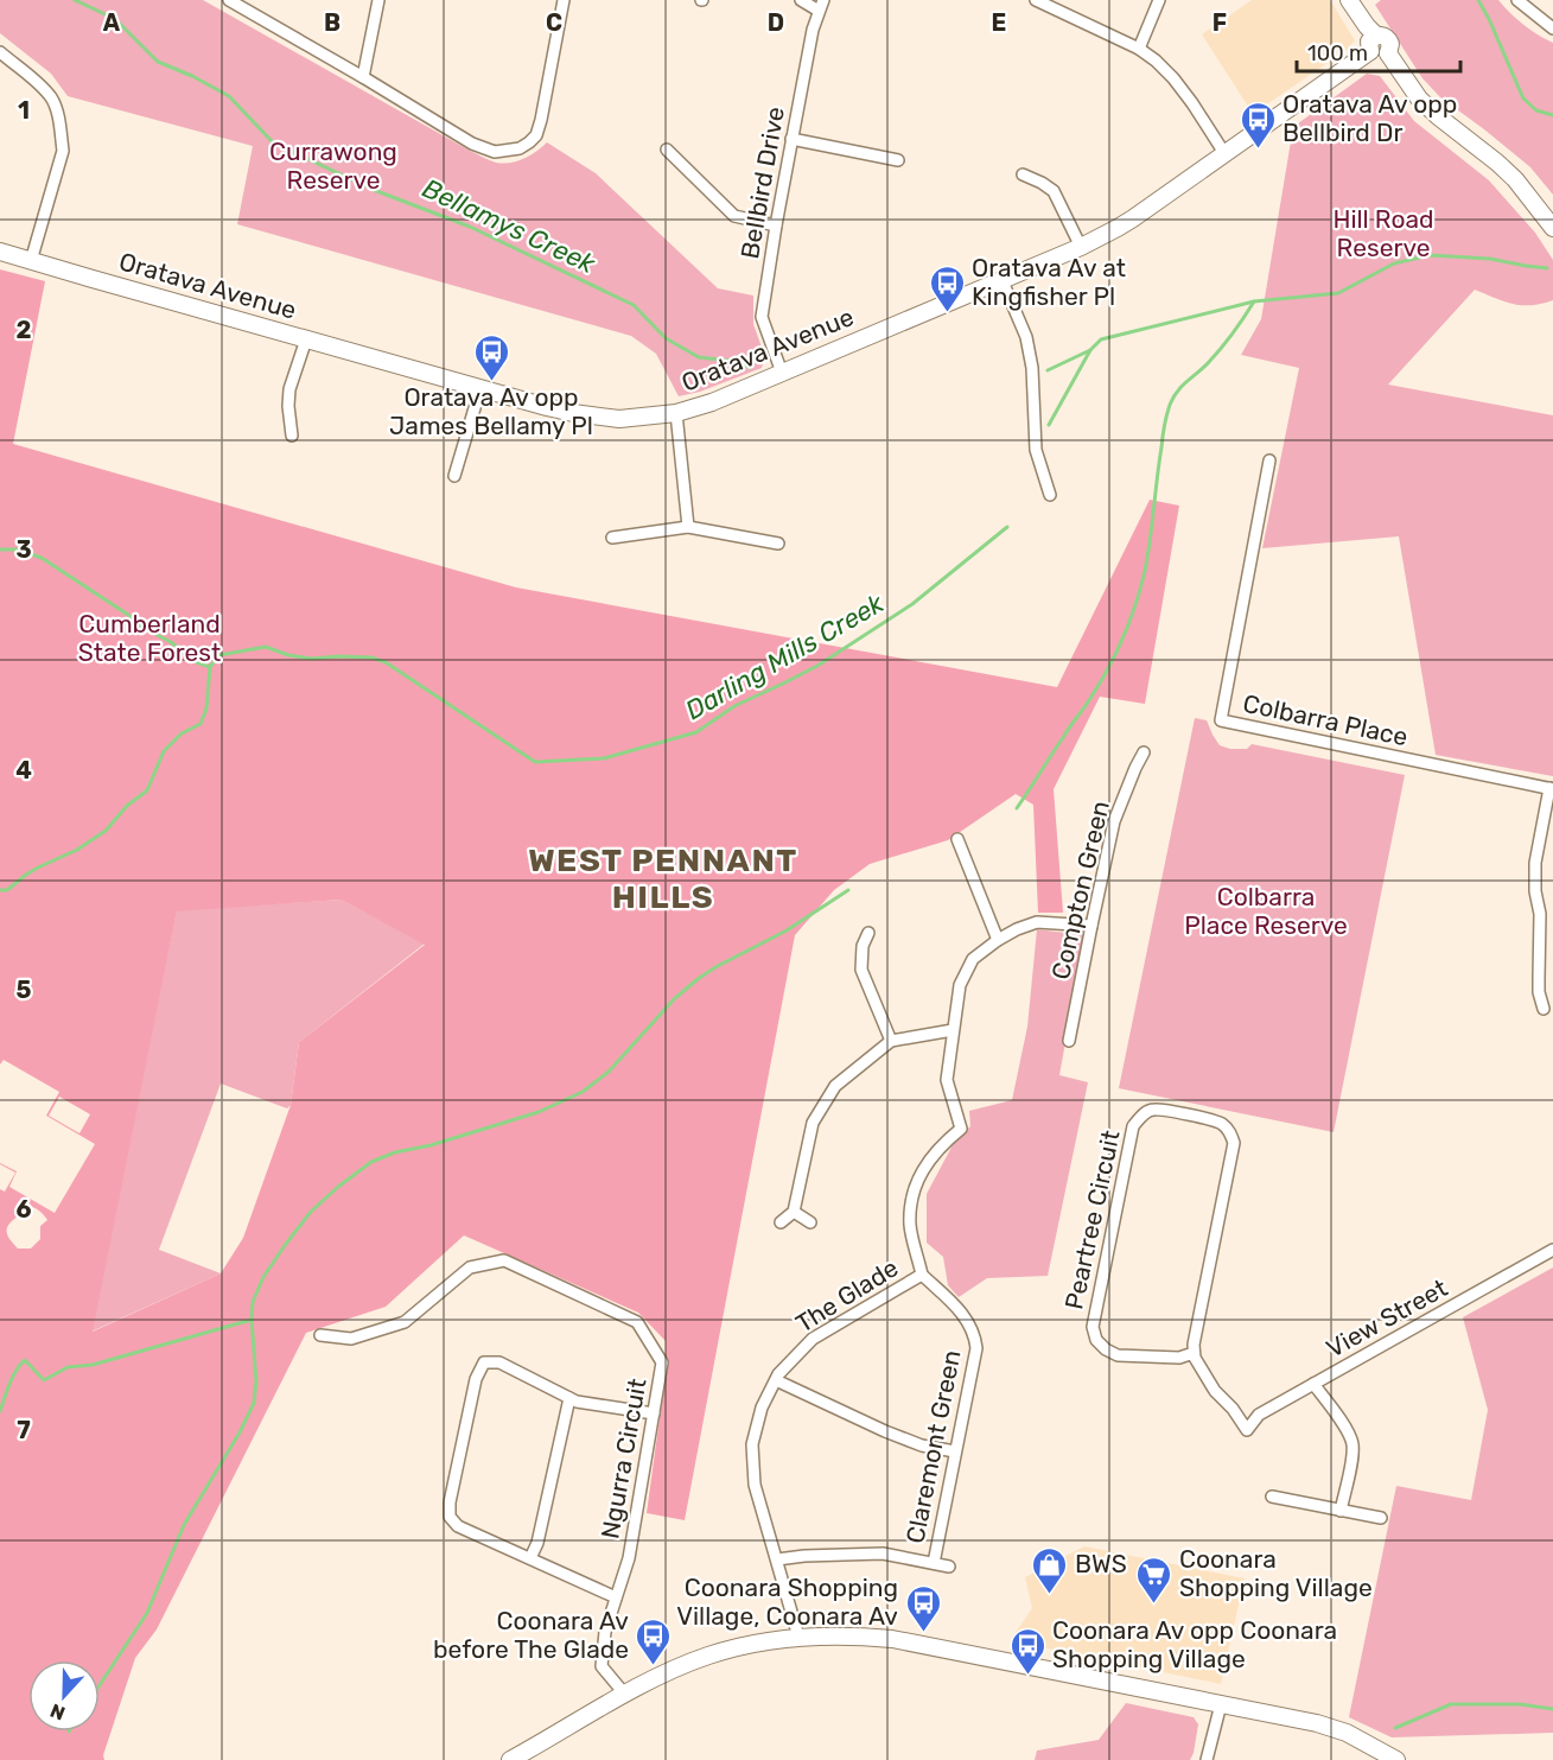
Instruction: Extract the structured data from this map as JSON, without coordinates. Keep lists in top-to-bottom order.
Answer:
{
  "streets": {
    "street": [
      "Bellbird Drive",
      "Oratava Avenue",
      "Colbarra Place",
      "Compton Green",
      "Peartree Circuit",
      "The Glade",
      "View Street",
      "Claremont Green",
      "Ngurra Circuit"
    ]
  },
  "crossings": [
    ["Bellbird Drive", "Oratava Avenue"],
    ["Peartree Circuit", "View Street"],
    ["The Glade", "Claremont Green"]
  ],
  "districts": ["WEST PENNANT HILLS"],
  "water": ["Bellamys Creek", "Darling Mills Creek"],
  "parks": [
    "Currawong Reserve",
    "Hill Road Reserve",
    "Cumberland State Forest",
    "Colbarra Place Reserve"
  ],
  "places": {
    "bus stop": [
      "Oratava Av opp Bellbird Dr",
      "Oratava Av at Kingfisher Pl",
      "Oratava Av opp James Bellamy Pl",
      "Coonara Shopping Village, Coonara Av",
      "Coonara Av before The Glade",
      "Coonara Av opp Coonara Shopping Village"
    ],
    "shop": ["BWS"],
    "supermarket": ["Coonara Shopping Village"]
  },
  "scale_bar": "100 m",
  "north": "bottom",
  "grid": {
    "columns": [
      "A",
      "B",
      "C",
      "D",
      "E",
      "F"
    ],
    "rows": [
      "1",
      "2",
      "3",
      "4",
      "5",
      "6",
      "7"
    ]
  }
}
